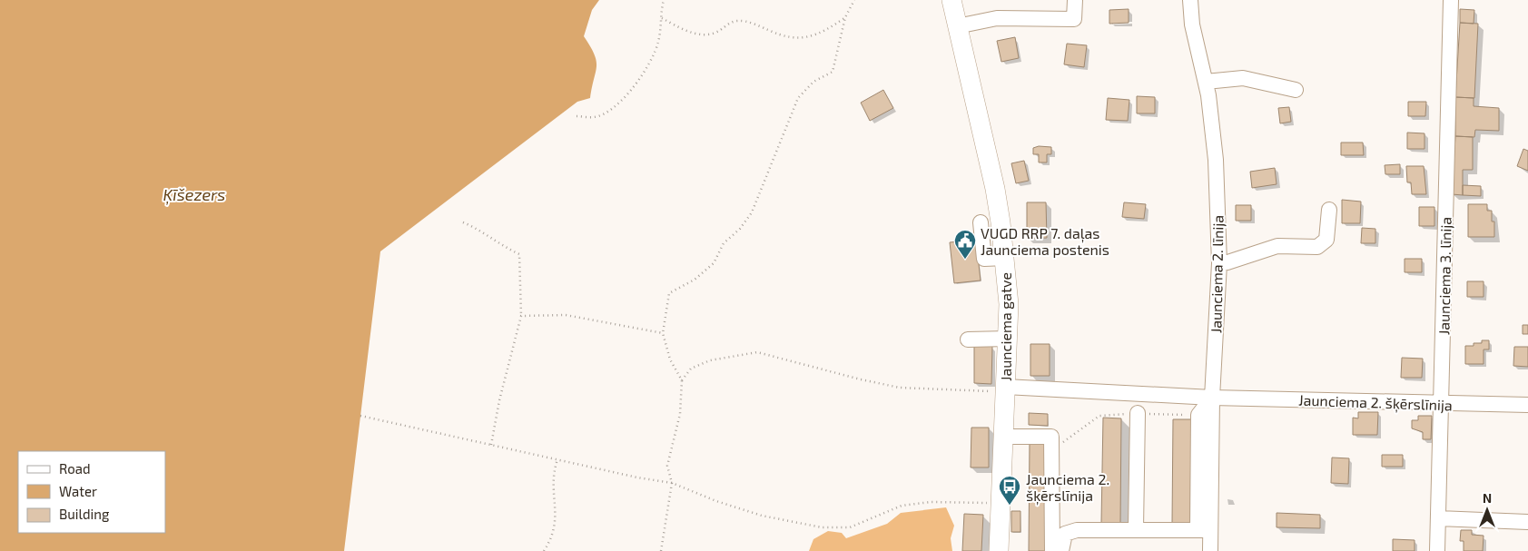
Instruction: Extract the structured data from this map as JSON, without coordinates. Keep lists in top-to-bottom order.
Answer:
{
  "streets": {
    "main road": ["Jaunciema gatve"],
    "street": ["Jaunciema 2. līnija", "Jaunciema 3. līnija", "Jaunciema 2. šķērslīnija"]
  },
  "crossings": [
    ["Jaunciema 2. līnija", "Jaunciema 2. šķērslīnija"],
    ["Jaunciema 3. līnija", "Jaunciema 2. šķērslīnija"],
    ["Jaunciema gatve", "Jaunciema 2. šķērslīnija"]
  ],
  "water": ["Ķīšezers"],
  "places": {
    "public building": ["VUGD RRP 7. daļas Jaunciema postenis"],
    "bus stop": ["Jaunciema 2. šķērslīnija"]
  },
  "legend": ["Road", "Water", "Building"],
  "north": "top"
}
